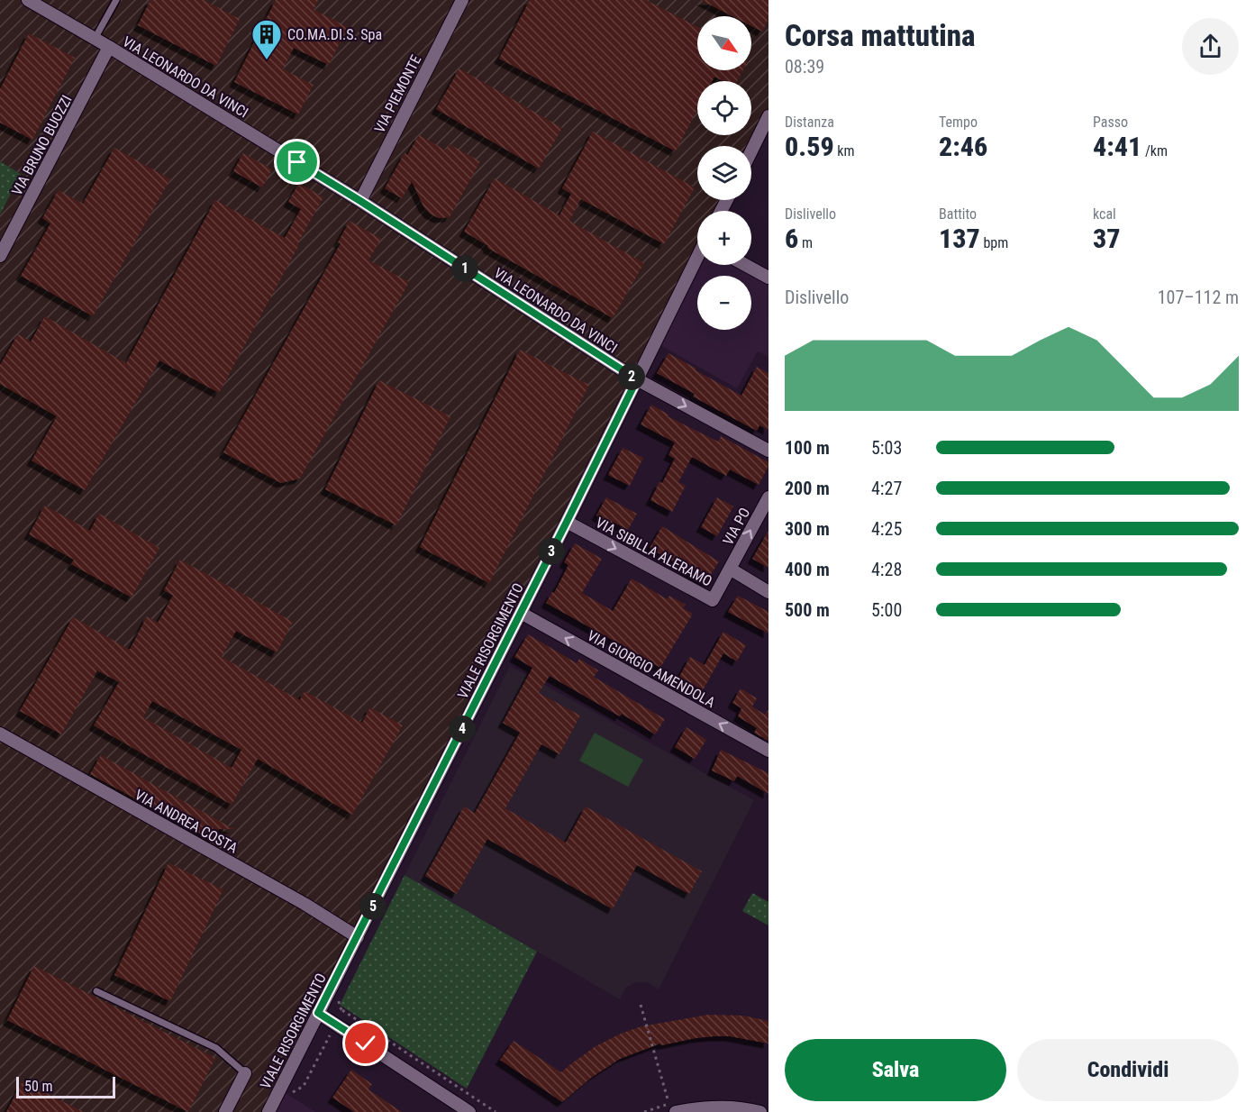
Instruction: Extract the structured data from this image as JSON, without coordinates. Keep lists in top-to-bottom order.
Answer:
{
  "streets": {
    "street": [
      "VIA LEONARDO DA VINCI",
      "VIA PIEMONTE",
      "VIA BRUNO BUOZZI",
      "VIA PO",
      "VIA SIBILLA ALERAMO",
      "VIALE RISORGIMENTO",
      "VIA GIORGIO AMENDOLA",
      "VIA ANDREA COSTA"
    ]
  },
  "crossings": [
    ["VIA LEONARDO DA VINCI", "VIA PIEMONTE"],
    ["VIA LEONARDO DA VINCI", "VIA BRUNO BUOZZI"],
    ["VIA LEONARDO DA VINCI", "VIALE RISORGIMENTO"],
    ["VIA PO", "VIA SIBILLA ALERAMO"],
    ["VIA SIBILLA ALERAMO", "VIALE RISORGIMENTO"],
    ["VIALE RISORGIMENTO", "VIA GIORGIO AMENDOLA"],
    ["VIALE RISORGIMENTO", "VIA ANDREA COSTA"]
  ],
  "one_way": ["VIA PO", "VIA SIBILLA ALERAMO", "VIA GIORGIO AMENDOLA"],
  "places": {
    "building": ["CO.MA.DI.S. Spa"]
  },
  "scale_bar": "50 m",
  "north": "bottom right",
  "page": {
    "heading": ["Corsa mattutina", "08:39"],
    "map_buttons": ["+", "−"],
    "stats": [
      ["Distanza", "0.59 km"],
      ["Tempo", "2:46"],
      ["Passo", "4:41 /km"],
      ["Dislivello", "6 m"],
      ["Battito", "137 bpm"],
      ["kcal", "37"]
    ],
    "pins": [
      "1",
      "2",
      "3",
      "4",
      "5"
    ],
    "chart": ["Dislivello", "107–112 m"],
    "list": [
      {
        "name": "100 m",
        "note": "5:03"
      },
      {
        "name": "200 m",
        "note": "4:27"
      },
      {
        "name": "300 m",
        "note": "4:25"
      },
      {
        "name": "400 m",
        "note": "4:28"
      },
      {
        "name": "500 m",
        "note": "5:00"
      }
    ],
    "buttons": ["Salva", "Condividi"],
    "scale": "50 m"
  }
}
